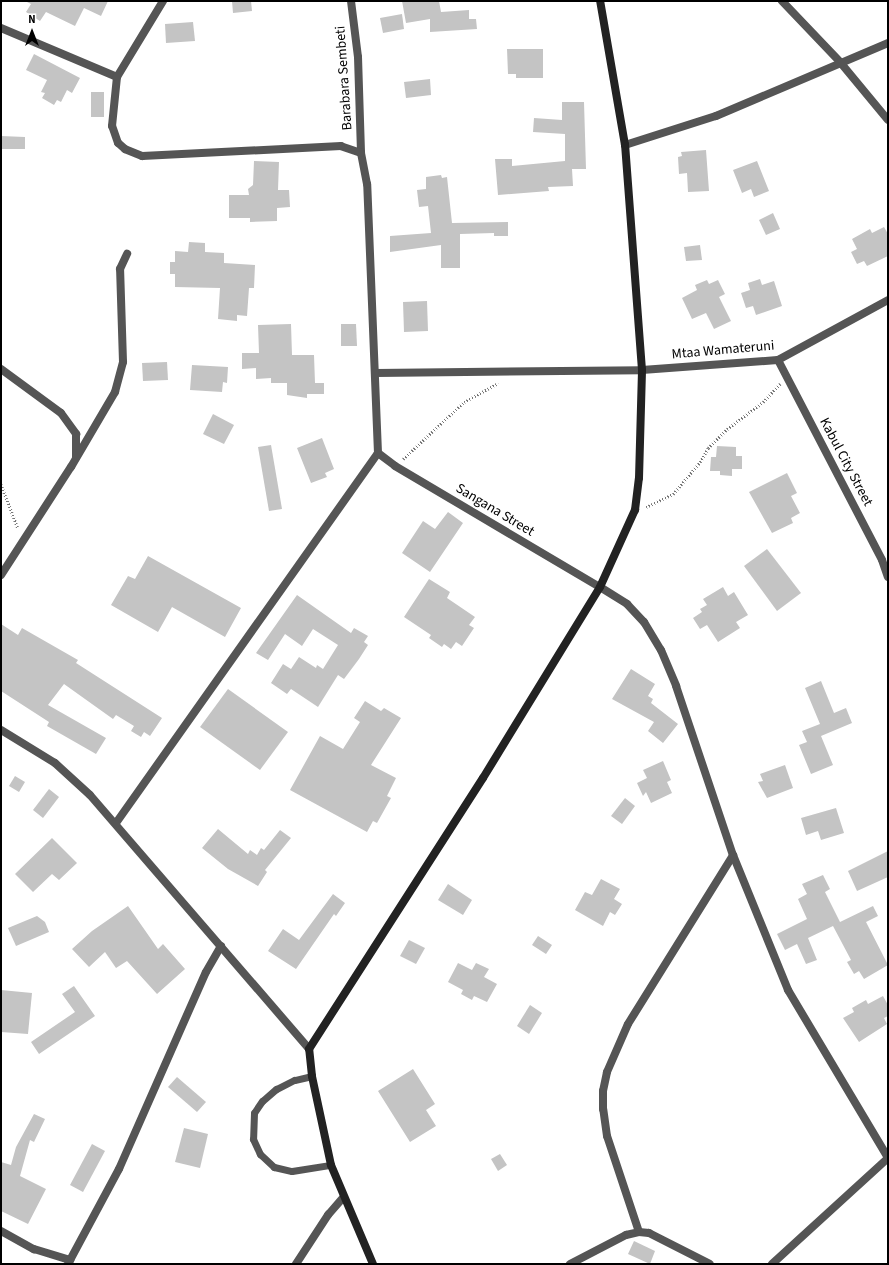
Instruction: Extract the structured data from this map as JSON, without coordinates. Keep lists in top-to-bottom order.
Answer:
{
  "streets": {
    "street": [
      "Barabara Sembeti",
      "Mtaa Wamateruni",
      "Kabul City Street",
      "Sangana Street"
    ]
  },
  "crossings": [
    ["Barabara Sembeti", "Mtaa Wamateruni"],
    ["Barabara Sembeti", "Sangana Street"],
    ["Mtaa Wamateruni", "Kabul City Street"]
  ],
  "north": "top"
}
